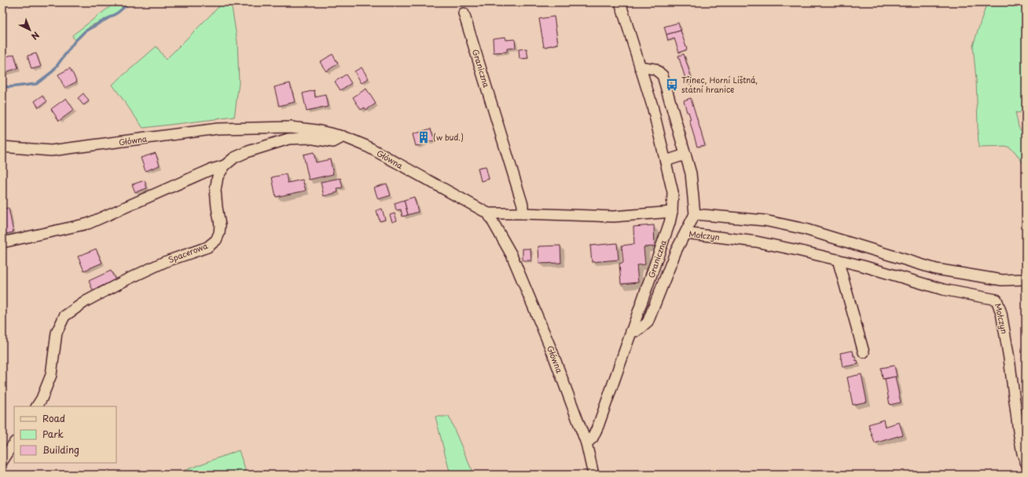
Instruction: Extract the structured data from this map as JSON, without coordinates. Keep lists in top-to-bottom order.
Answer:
{
  "streets": {
    "street": [
      "Graniczna",
      "Główna",
      "Mołczyn",
      "Spacerowa"
    ]
  },
  "crossings": [
    ["Graniczna", "Główna"],
    ["Graniczna", "Mołczyn"],
    ["Główna", "Spacerowa"]
  ],
  "places": {
    "bus stop": ["Třinec, Horní Líštná, státní hranice"],
    "building": ["(w bud.)"]
  },
  "legend": ["Road", "Park", "Building"],
  "north": "bottom right"
}
